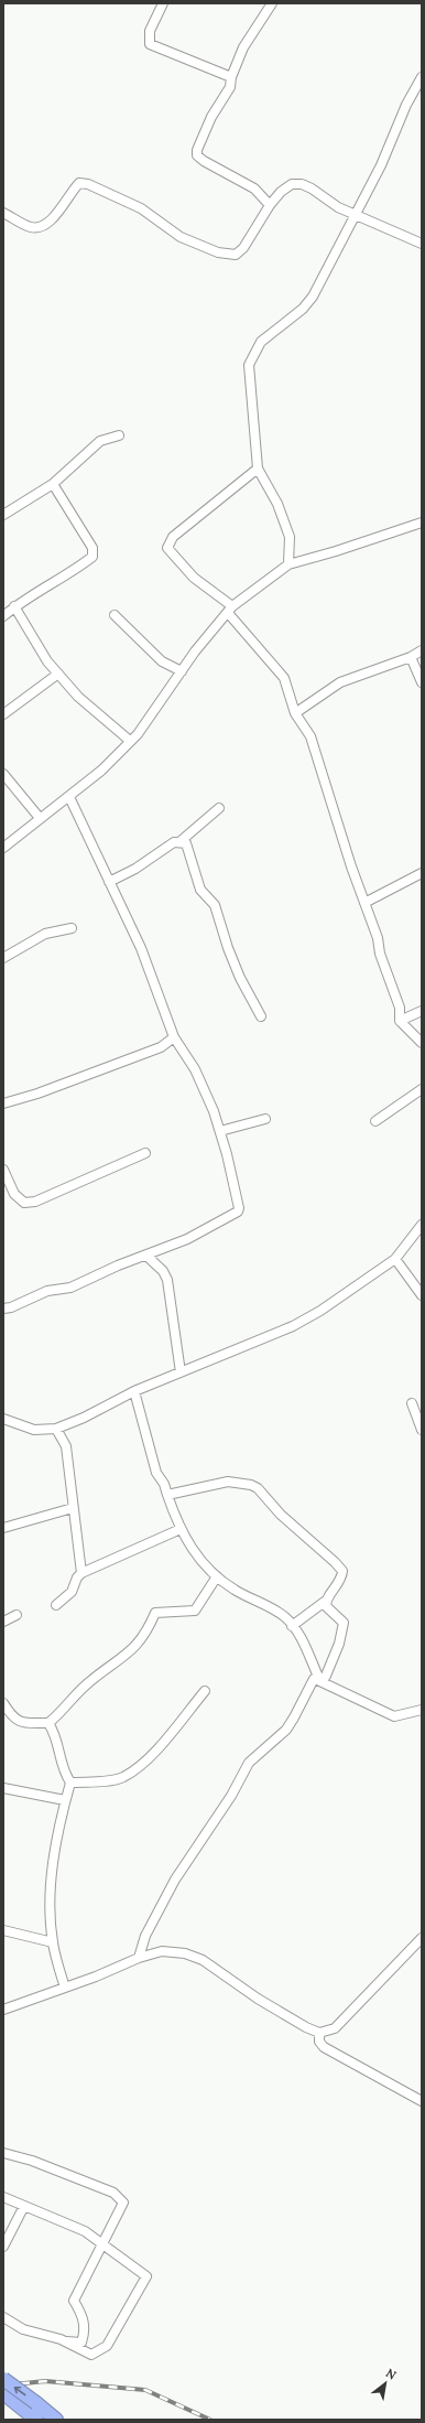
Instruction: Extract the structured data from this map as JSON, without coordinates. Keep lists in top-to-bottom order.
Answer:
{
  "north": "top right"
}
